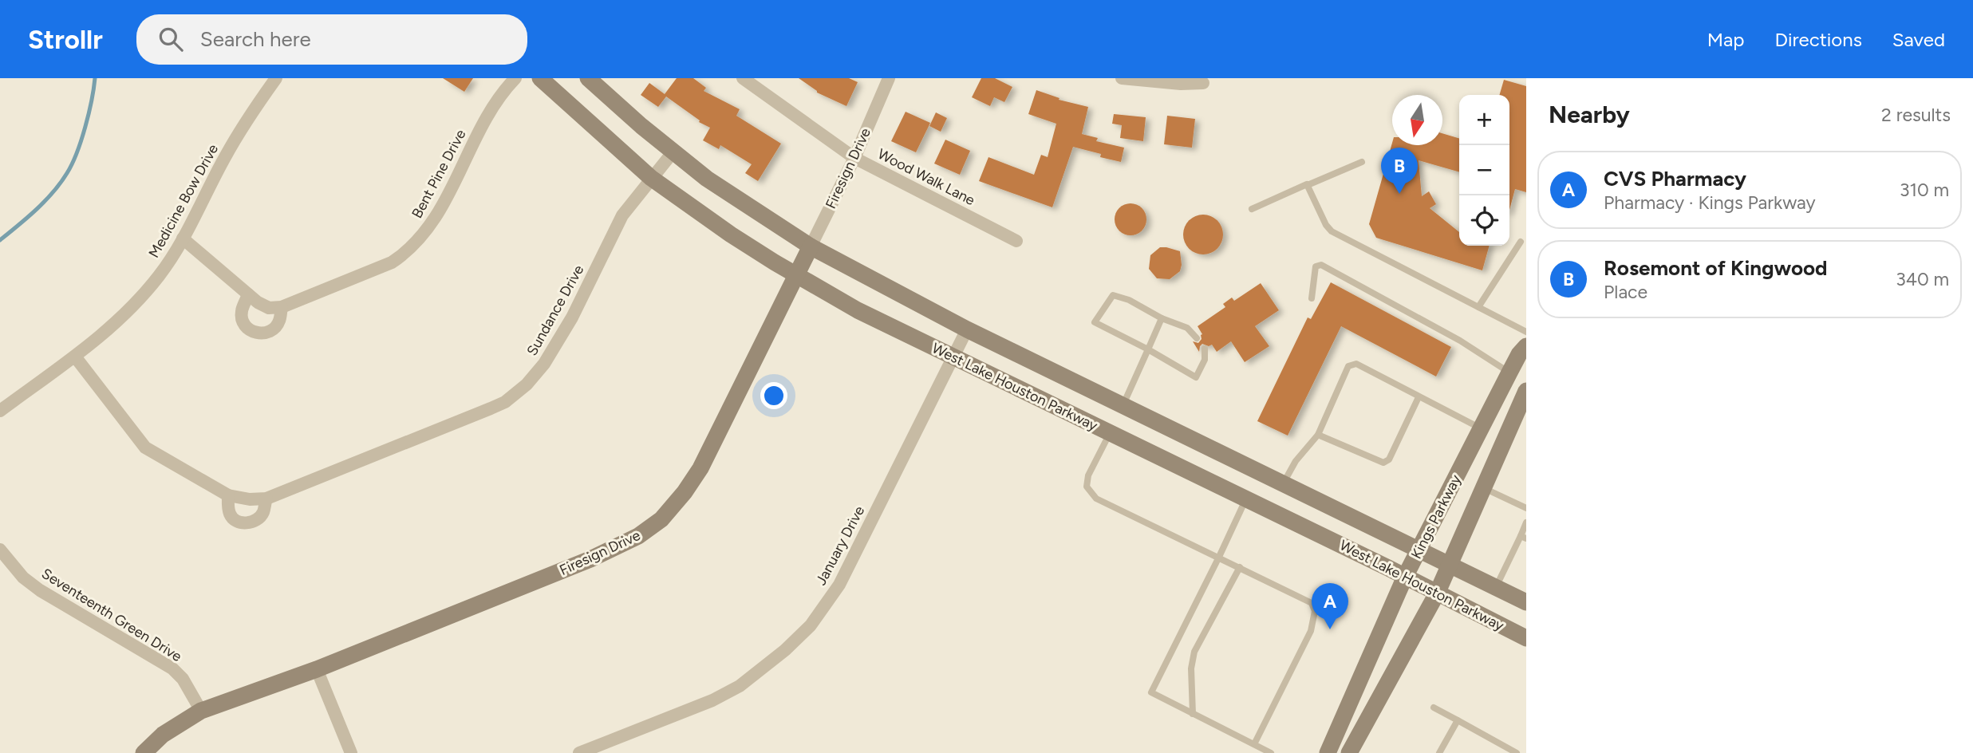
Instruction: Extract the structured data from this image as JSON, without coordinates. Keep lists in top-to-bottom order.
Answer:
{
  "streets": {
    "main road": ["Firesign Drive", "West Lake Houston Parkway", "Kings Parkway"],
    "street": [
      "Bent Pine Drive",
      "Wood Walk Lane",
      "Medicine Bow Drive",
      "Sundance Drive",
      "January Drive",
      "Seventeenth Green Drive"
    ]
  },
  "crossings": [
    ["Firesign Drive", "Wood Walk Lane"],
    ["Firesign Drive", "West Lake Houston Parkway"],
    ["Firesign Drive", "Seventeenth Green Drive"],
    ["Medicine Bow Drive", "Sundance Drive"],
    ["Sundance Drive", "West Lake Houston Parkway"],
    ["West Lake Houston Parkway", "Kings Parkway"],
    ["West Lake Houston Parkway", "January Drive"]
  ],
  "north": "bottom",
  "page": {
    "header": "Strollr",
    "search": "Search here",
    "nav": ["Map", "Directions", "Saved"],
    "heading": ["Nearby", "2 results"],
    "map_buttons": ["+", "−"],
    "pins": ["B", "A"],
    "list": [
      {
        "mark": "A",
        "name": "CVS Pharmacy",
        "note": "Pharmacy · Kings Parkway",
        "value": "310 m"
      },
      {
        "mark": "B",
        "name": "Rosemont of Kingwood",
        "note": "Place",
        "value": "340 m"
      }
    ]
  }
}
